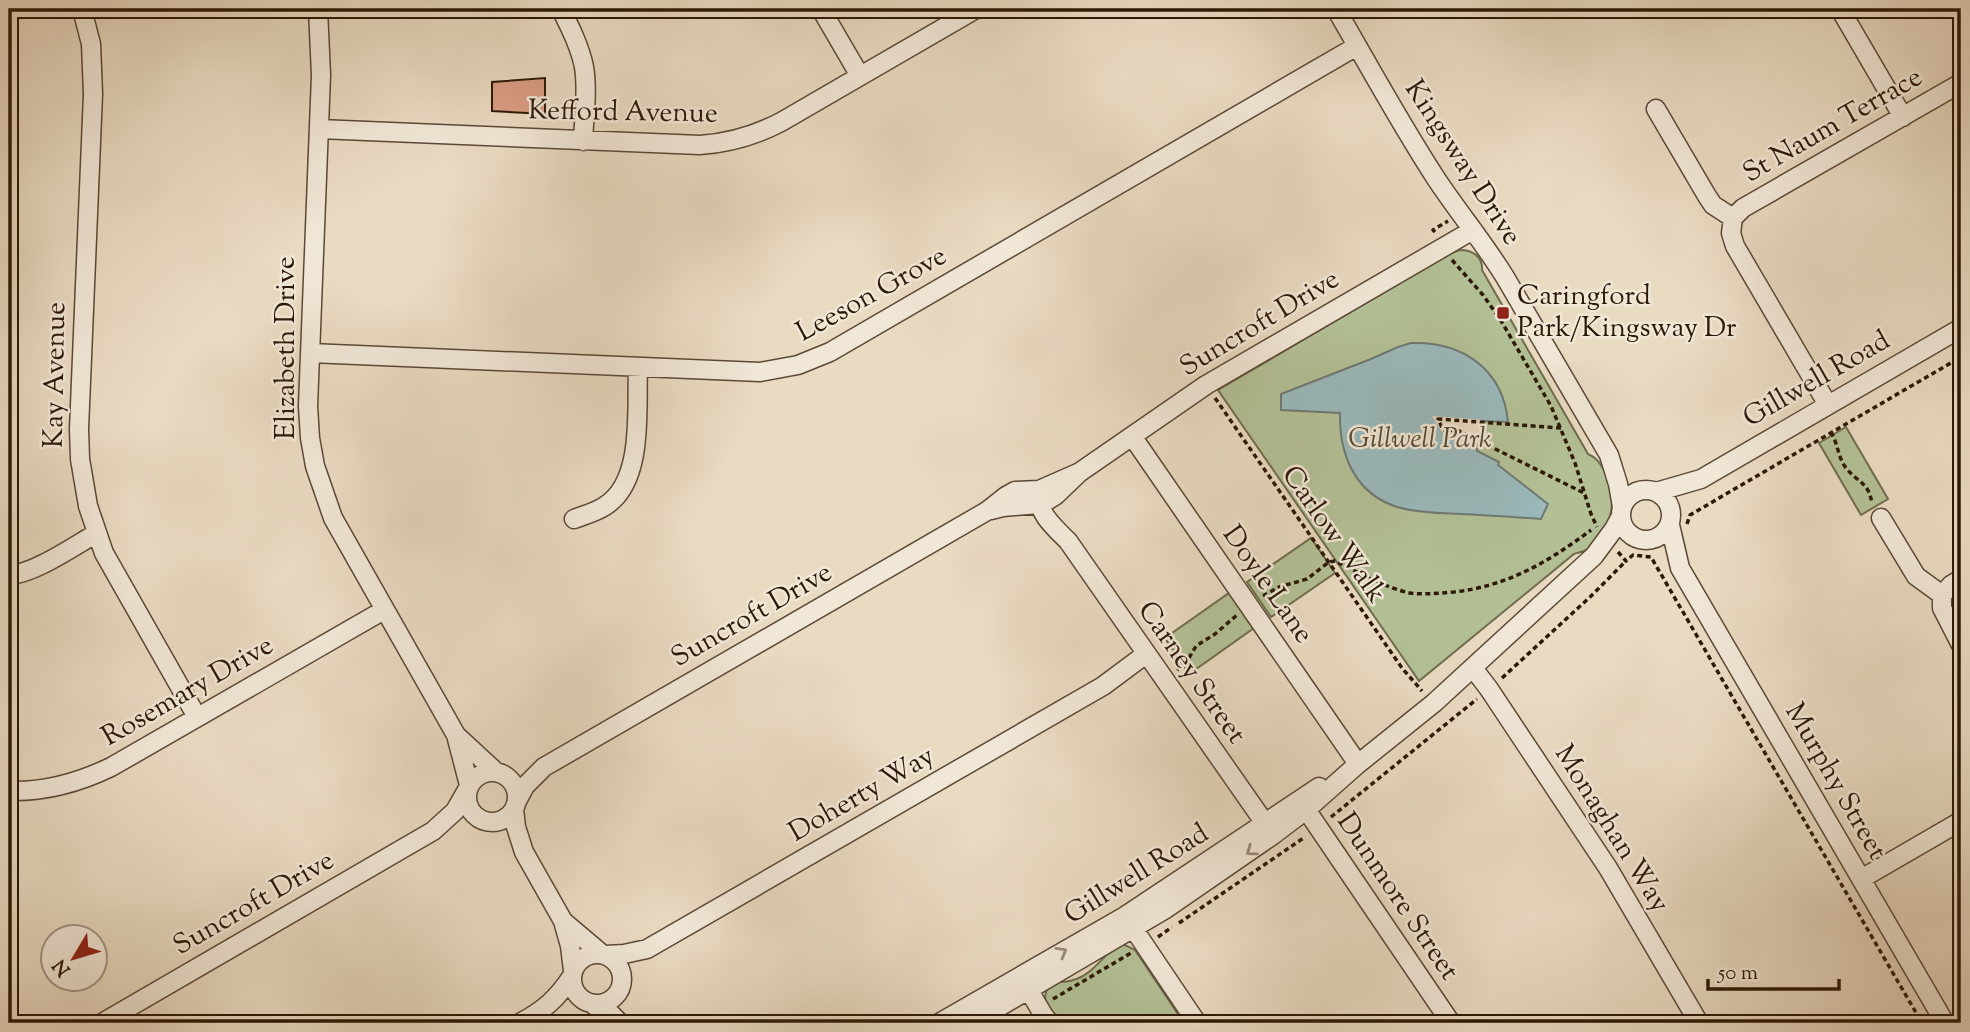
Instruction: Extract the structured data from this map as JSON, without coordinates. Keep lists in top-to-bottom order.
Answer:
{
  "streets": {
    "street": [
      "Kefford Avenue",
      "St Naum Terrace",
      "Kingsway Drive",
      "Leeson Grove",
      "Suncroft Drive",
      "Elizabeth Drive",
      "Kay Avenue",
      "Gillwell Road",
      "Doyle Lane",
      "Carney Street",
      "Rosemary Drive",
      "Murphy Street",
      "Doherty Way",
      "Monaghan Way",
      "Dunmore Street"
    ],
    "path": ["Carlow Walk"]
  },
  "crossings": [
    ["Kefford Avenue", "Elizabeth Drive"],
    ["Kingsway Drive", "Leeson Grove"],
    ["Kingsway Drive", "Suncroft Drive"],
    ["Kingsway Drive", "Gillwell Road"],
    ["Kingsway Drive", "Murphy Street"],
    ["Leeson Grove", "Elizabeth Drive"],
    ["Suncroft Drive", "Elizabeth Drive"],
    ["Suncroft Drive", "Carlow Walk"],
    ["Suncroft Drive", "Doyle Lane"],
    ["Suncroft Drive", "Carney Street"],
    ["Elizabeth Drive", "Rosemary Drive"],
    ["Kay Avenue", "Rosemary Drive"],
    ["Gillwell Road", "Carlow Walk"],
    ["Gillwell Road", "Doyle Lane"],
    ["Gillwell Road", "Carney Street"],
    ["Gillwell Road", "Murphy Street"],
    ["Gillwell Road", "Monaghan Way"],
    ["Gillwell Road", "Dunmore Street"],
    ["Carney Street", "Doherty Way"]
  ],
  "parks": ["Gillwell Park"],
  "places": {
    "transit": ["Caringford Park/Kingsway Dr"]
  },
  "scale_bar": "50 m",
  "north": "bottom left"
}
